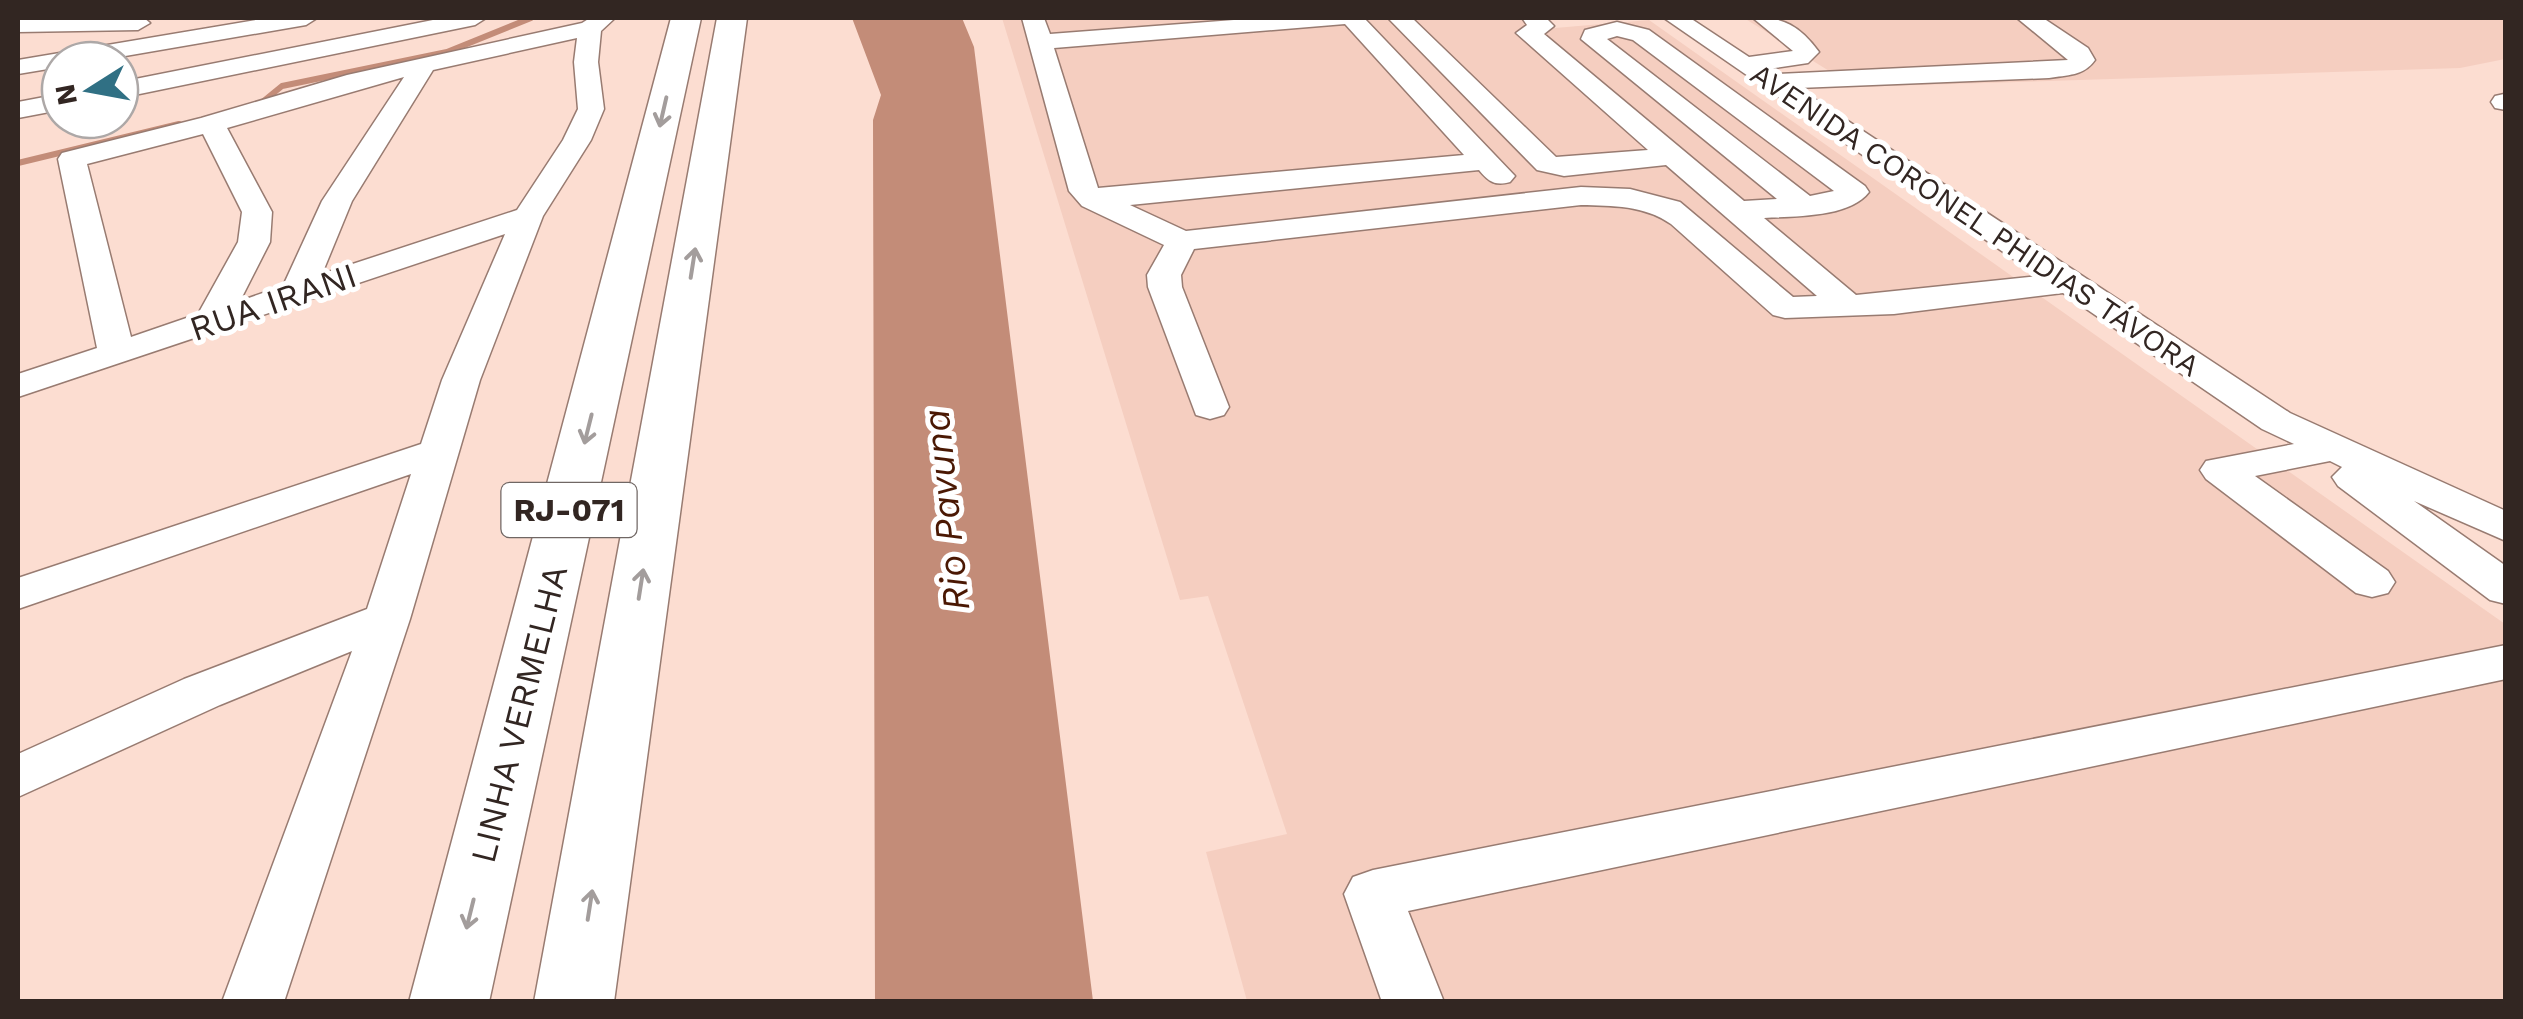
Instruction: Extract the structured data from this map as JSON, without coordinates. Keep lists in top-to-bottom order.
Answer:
{
  "streets": {
    "highway": ["RJ-071", "LINHA VERMELHA"],
    "street": ["AVENIDA CORONEL PHIDIAS TÁVORA", "RUA IRANI"]
  },
  "water": ["Rio Pavuna"],
  "north": "left"
}
